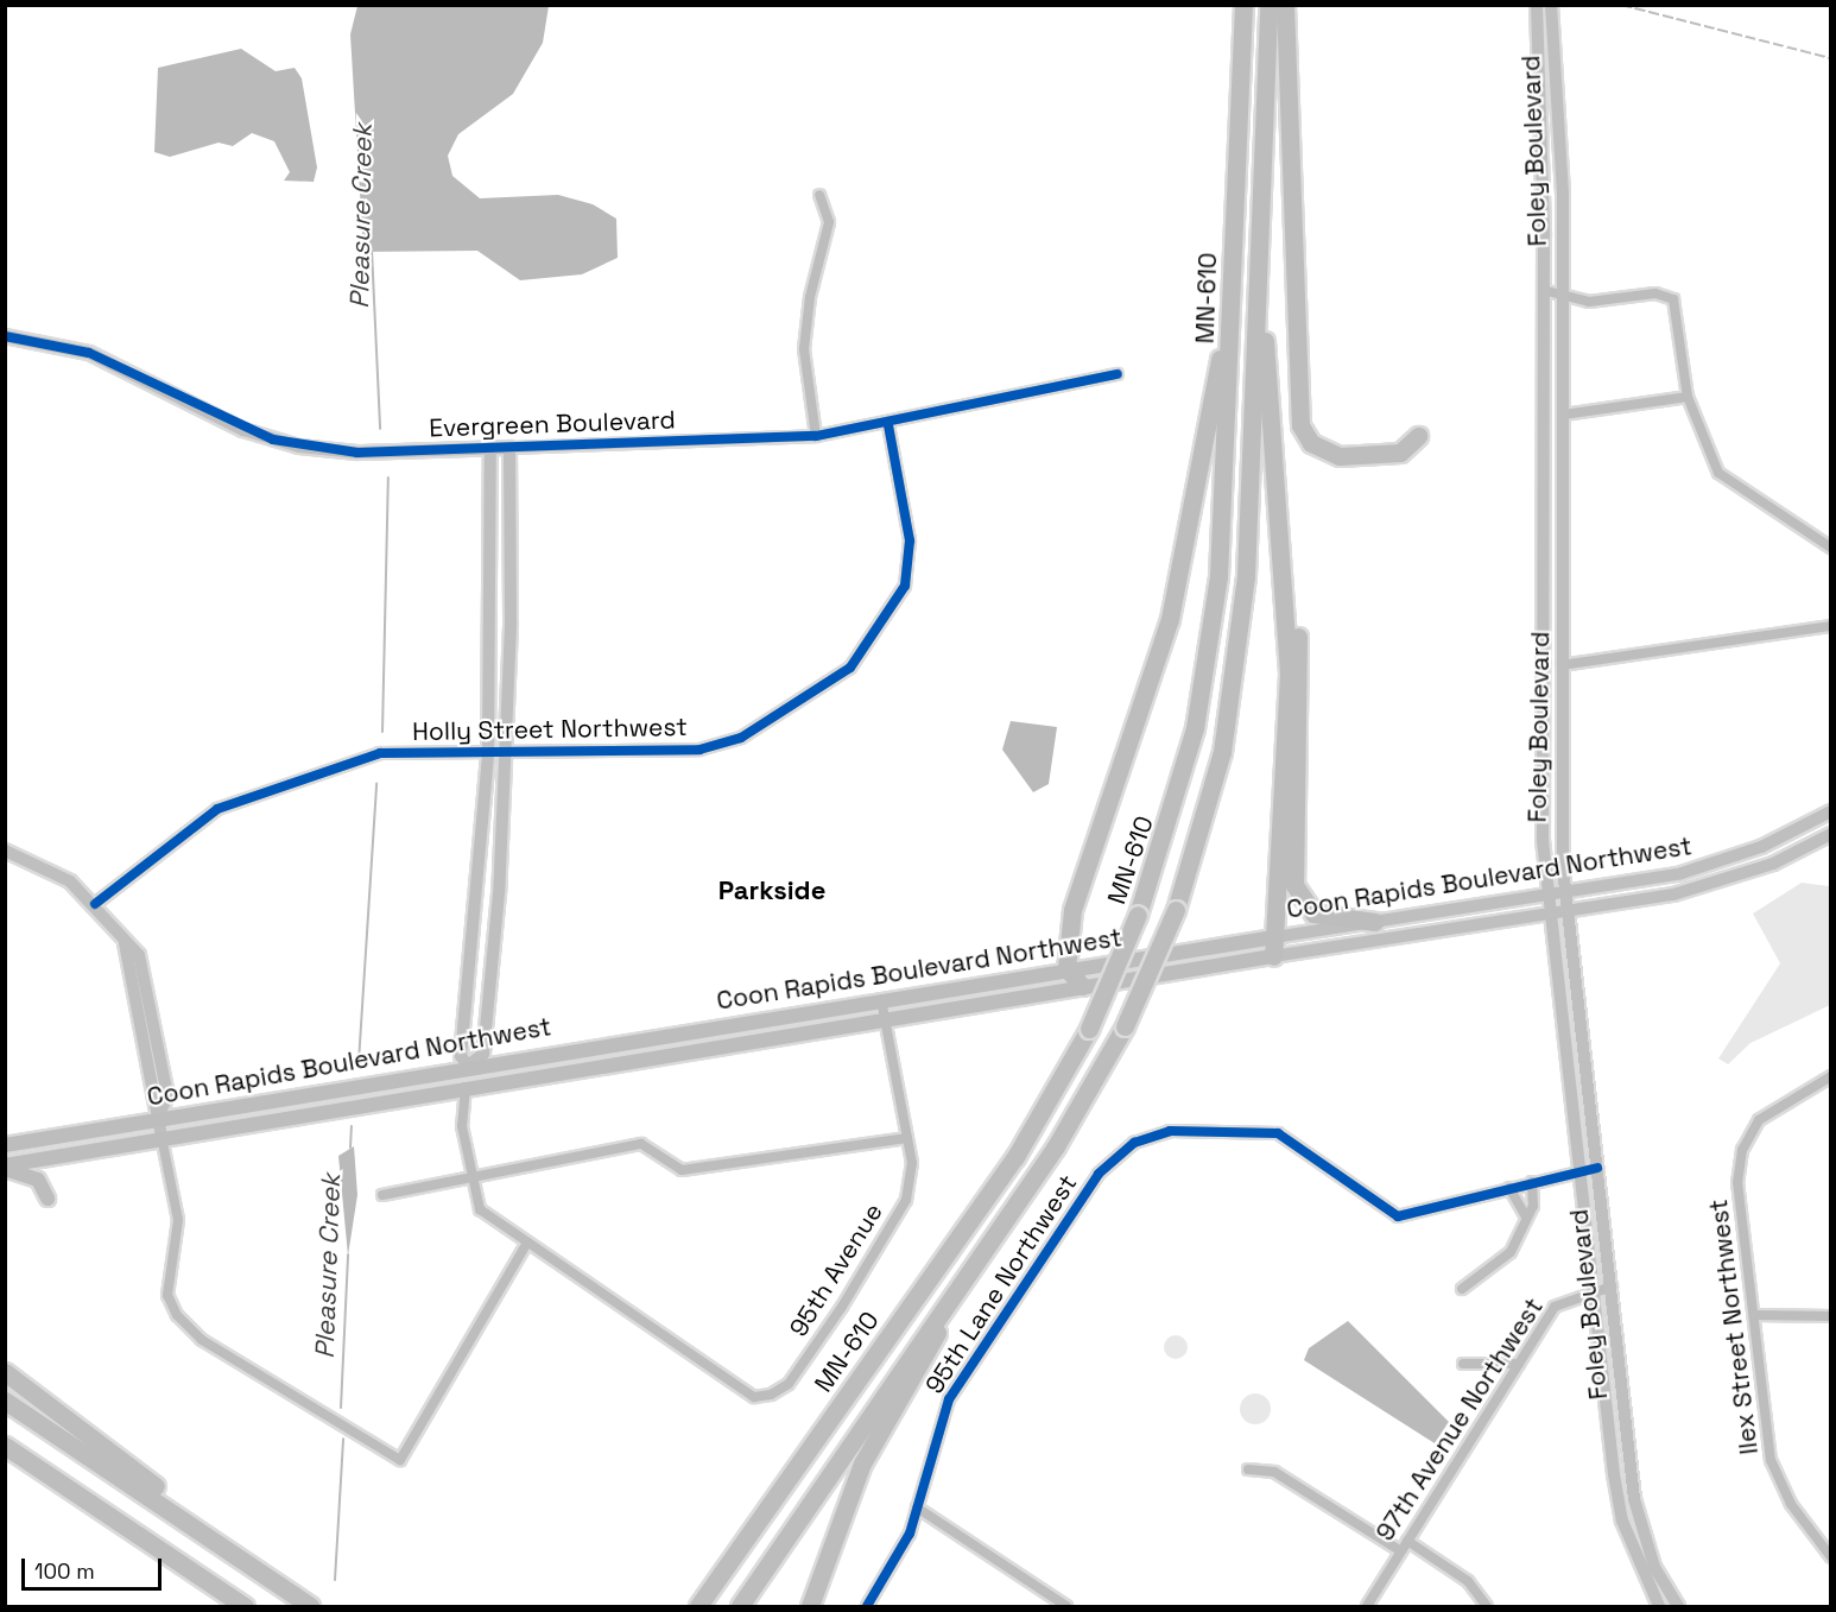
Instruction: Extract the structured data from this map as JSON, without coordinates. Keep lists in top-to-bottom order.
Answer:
{
  "streets": {
    "highway": ["MN-610"],
    "main road": ["Foley Boulevard", "Evergreen Boulevard", "Coon Rapids Boulevard Northwest"],
    "street": [
      "Holly Street Northwest",
      "95th Avenue",
      "95th Lane Northwest",
      "Ilex Street Northwest",
      "97th Avenue Northwest"
    ]
  },
  "crossings": [
    ["Foley Boulevard", "Coon Rapids Boulevard Northwest"],
    ["Foley Boulevard", "95th Lane Northwest"],
    ["Foley Boulevard", "97th Avenue Northwest"],
    ["Evergreen Boulevard", "Holly Street Northwest"],
    ["Coon Rapids Boulevard Northwest", "95th Avenue"]
  ],
  "districts": ["Parkside"],
  "water": ["Pleasure Creek"],
  "scale_bar": "100 m"
}
